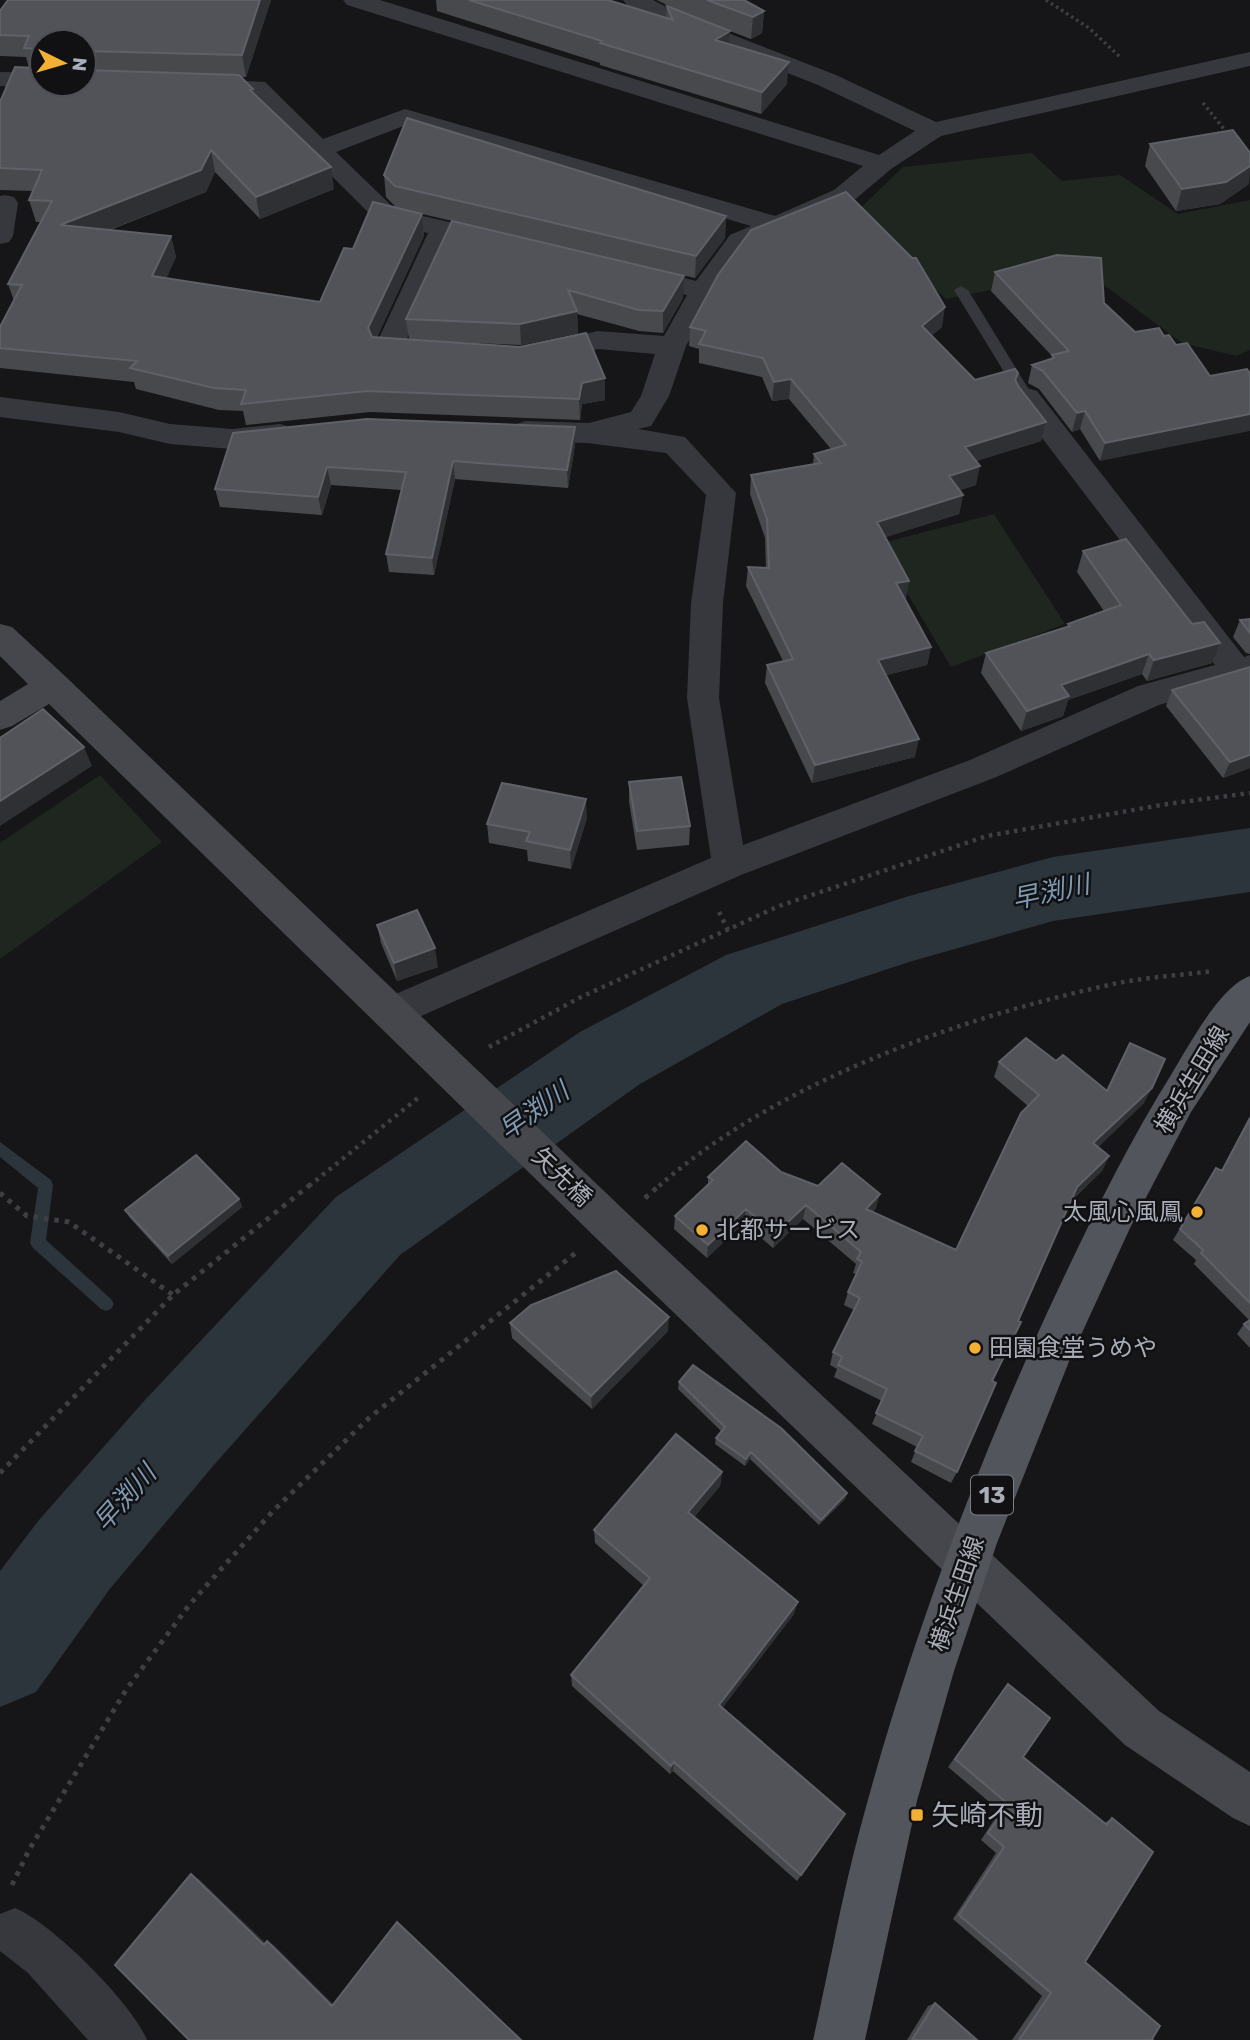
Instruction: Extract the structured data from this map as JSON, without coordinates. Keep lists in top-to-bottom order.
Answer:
{
  "streets": {
    "main road": ["横浜生田線", "13"],
    "street": ["矢先橋"]
  },
  "crossings": [
    ["横浜生田線", "矢先橋"]
  ],
  "water": ["早渕川"],
  "places": {
    "other": ["太風心風鳳", "北都サービス", "田園食堂うめや"],
    "transit": ["矢崎不動"]
  },
  "north": "right"
}
